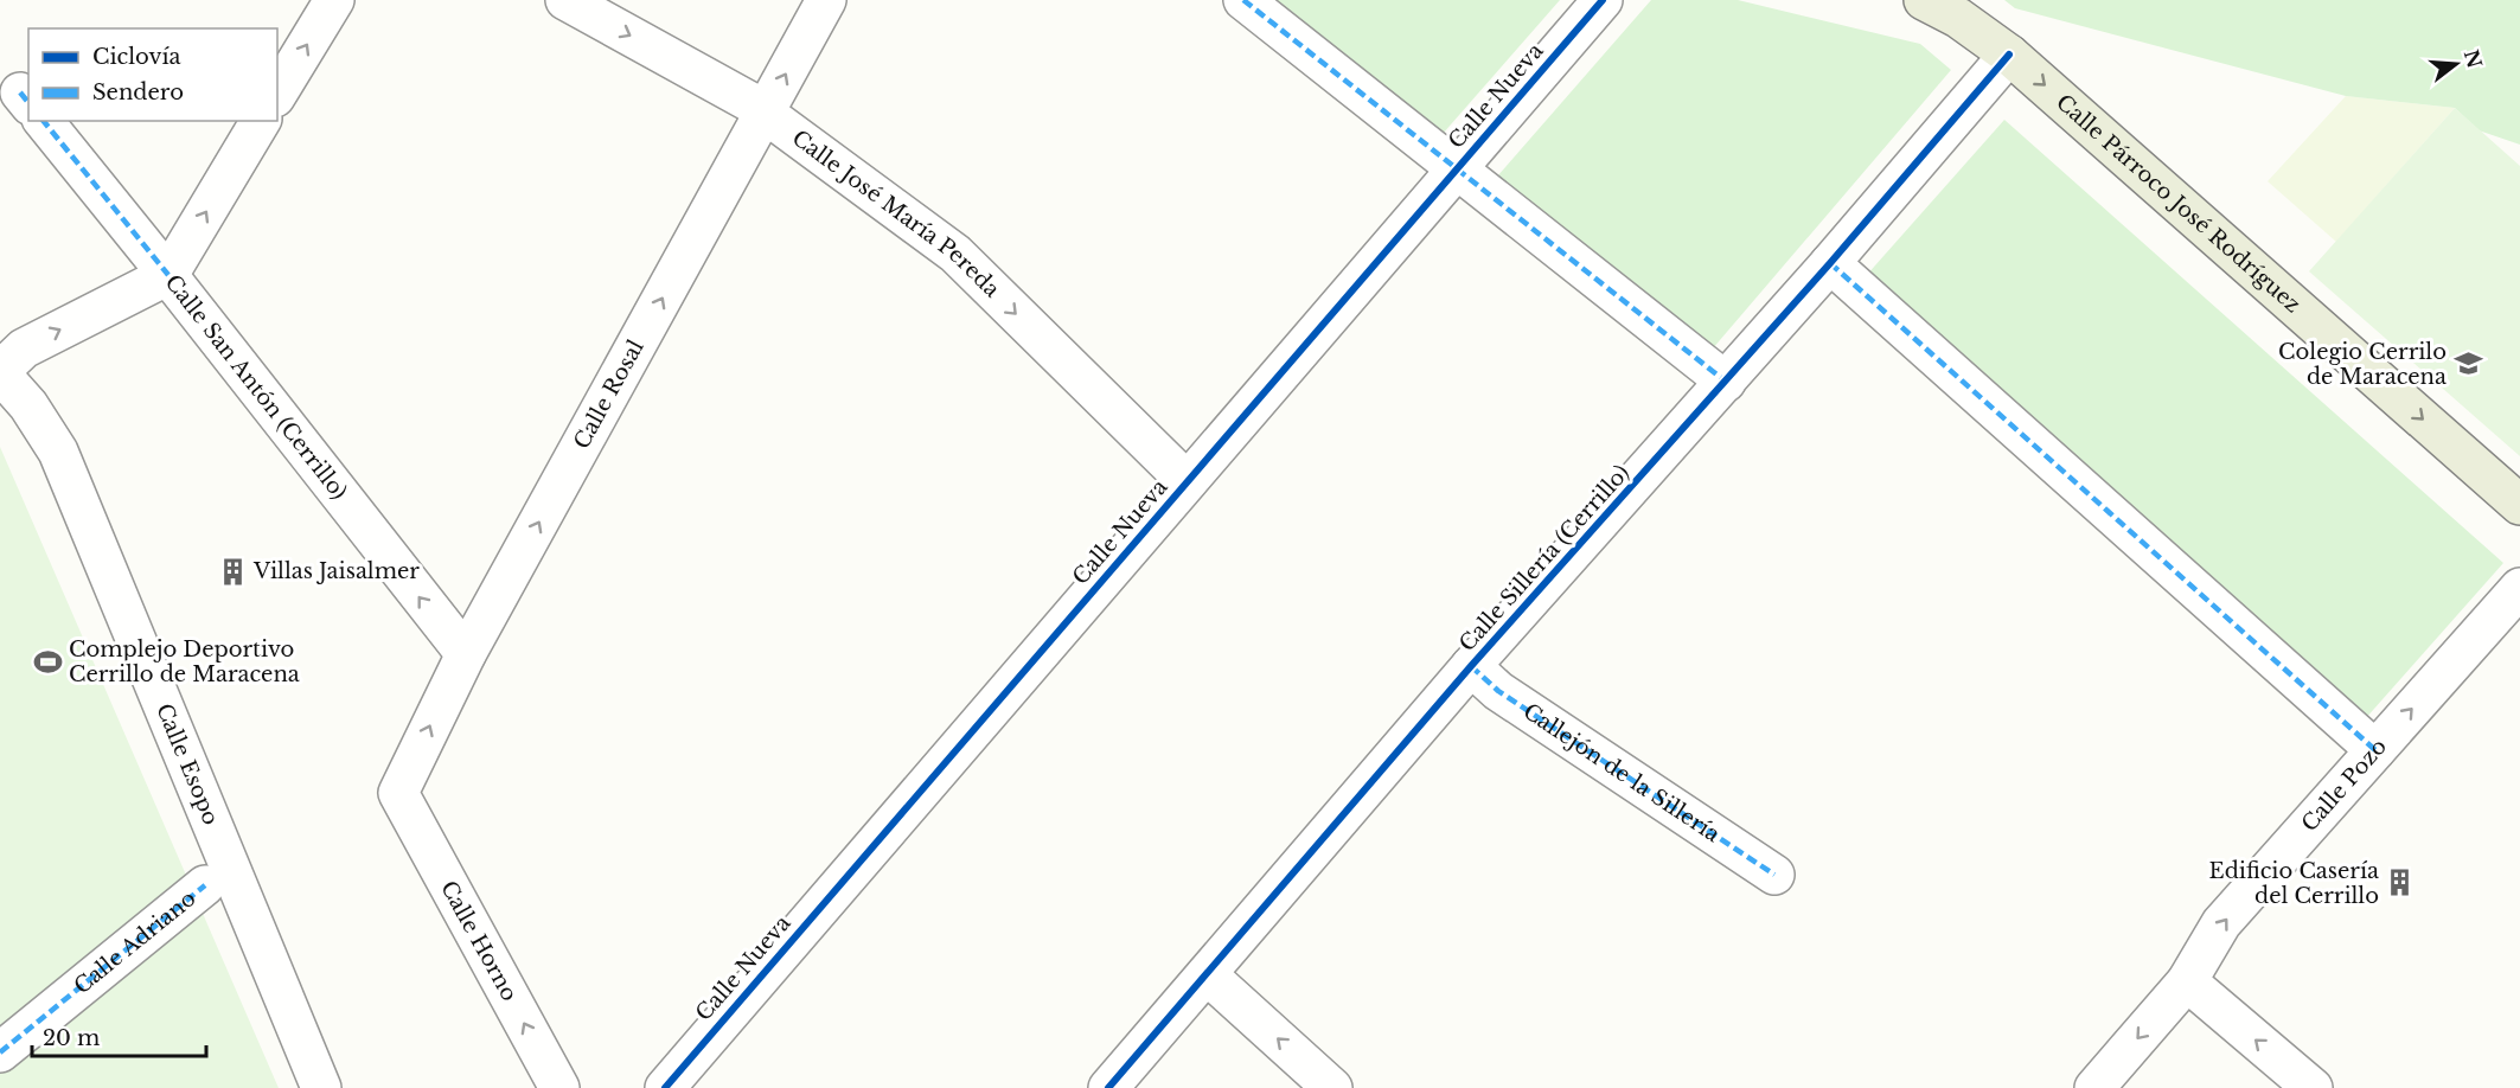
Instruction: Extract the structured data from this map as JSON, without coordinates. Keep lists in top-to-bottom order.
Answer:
{
  "streets": {
    "main road": ["Calle Párroco José Rodríguez"],
    "street": [
      "Calle Nueva",
      "Calle José María Pereda",
      "Calle San Antón (Cerrillo)",
      "Calle Rosal",
      "Calle Sillería (Cerrillo)",
      "Calle Esopo",
      "Callejón de la Sillería",
      "Calle Pozo",
      "Calle Horno",
      "Calle Adriano"
    ]
  },
  "crossings": [
    ["Calle Nueva", "Calle José María Pereda"],
    ["Calle Párroco José Rodríguez", "Calle Sillería (Cerrillo)"],
    ["Calle José María Pereda", "Calle Rosal"],
    ["Calle San Antón (Cerrillo)", "Calle Rosal"],
    ["Calle San Antón (Cerrillo)", "Calle Esopo"],
    ["Calle Rosal", "Calle Horno"],
    ["Calle Sillería (Cerrillo)", "Callejón de la Sillería"]
  ],
  "one_way": [
    "Calle Párroco José Rodríguez",
    "Calle José María Pereda",
    "Calle San Antón (Cerrillo)",
    "Calle Rosal",
    "Calle Horno"
  ],
  "places": {
    "school or university": ["Colegio Cerrilo de Maracena"],
    "building": ["Villas Jaisalmer", "Edificio Casería del Cerrillo"],
    "sports": ["Complejo Deportivo Cerrillo de Maracena"]
  },
  "legend": ["Ciclovía", "Sendero"],
  "scale_bar": "20 m",
  "north": "right"
}
